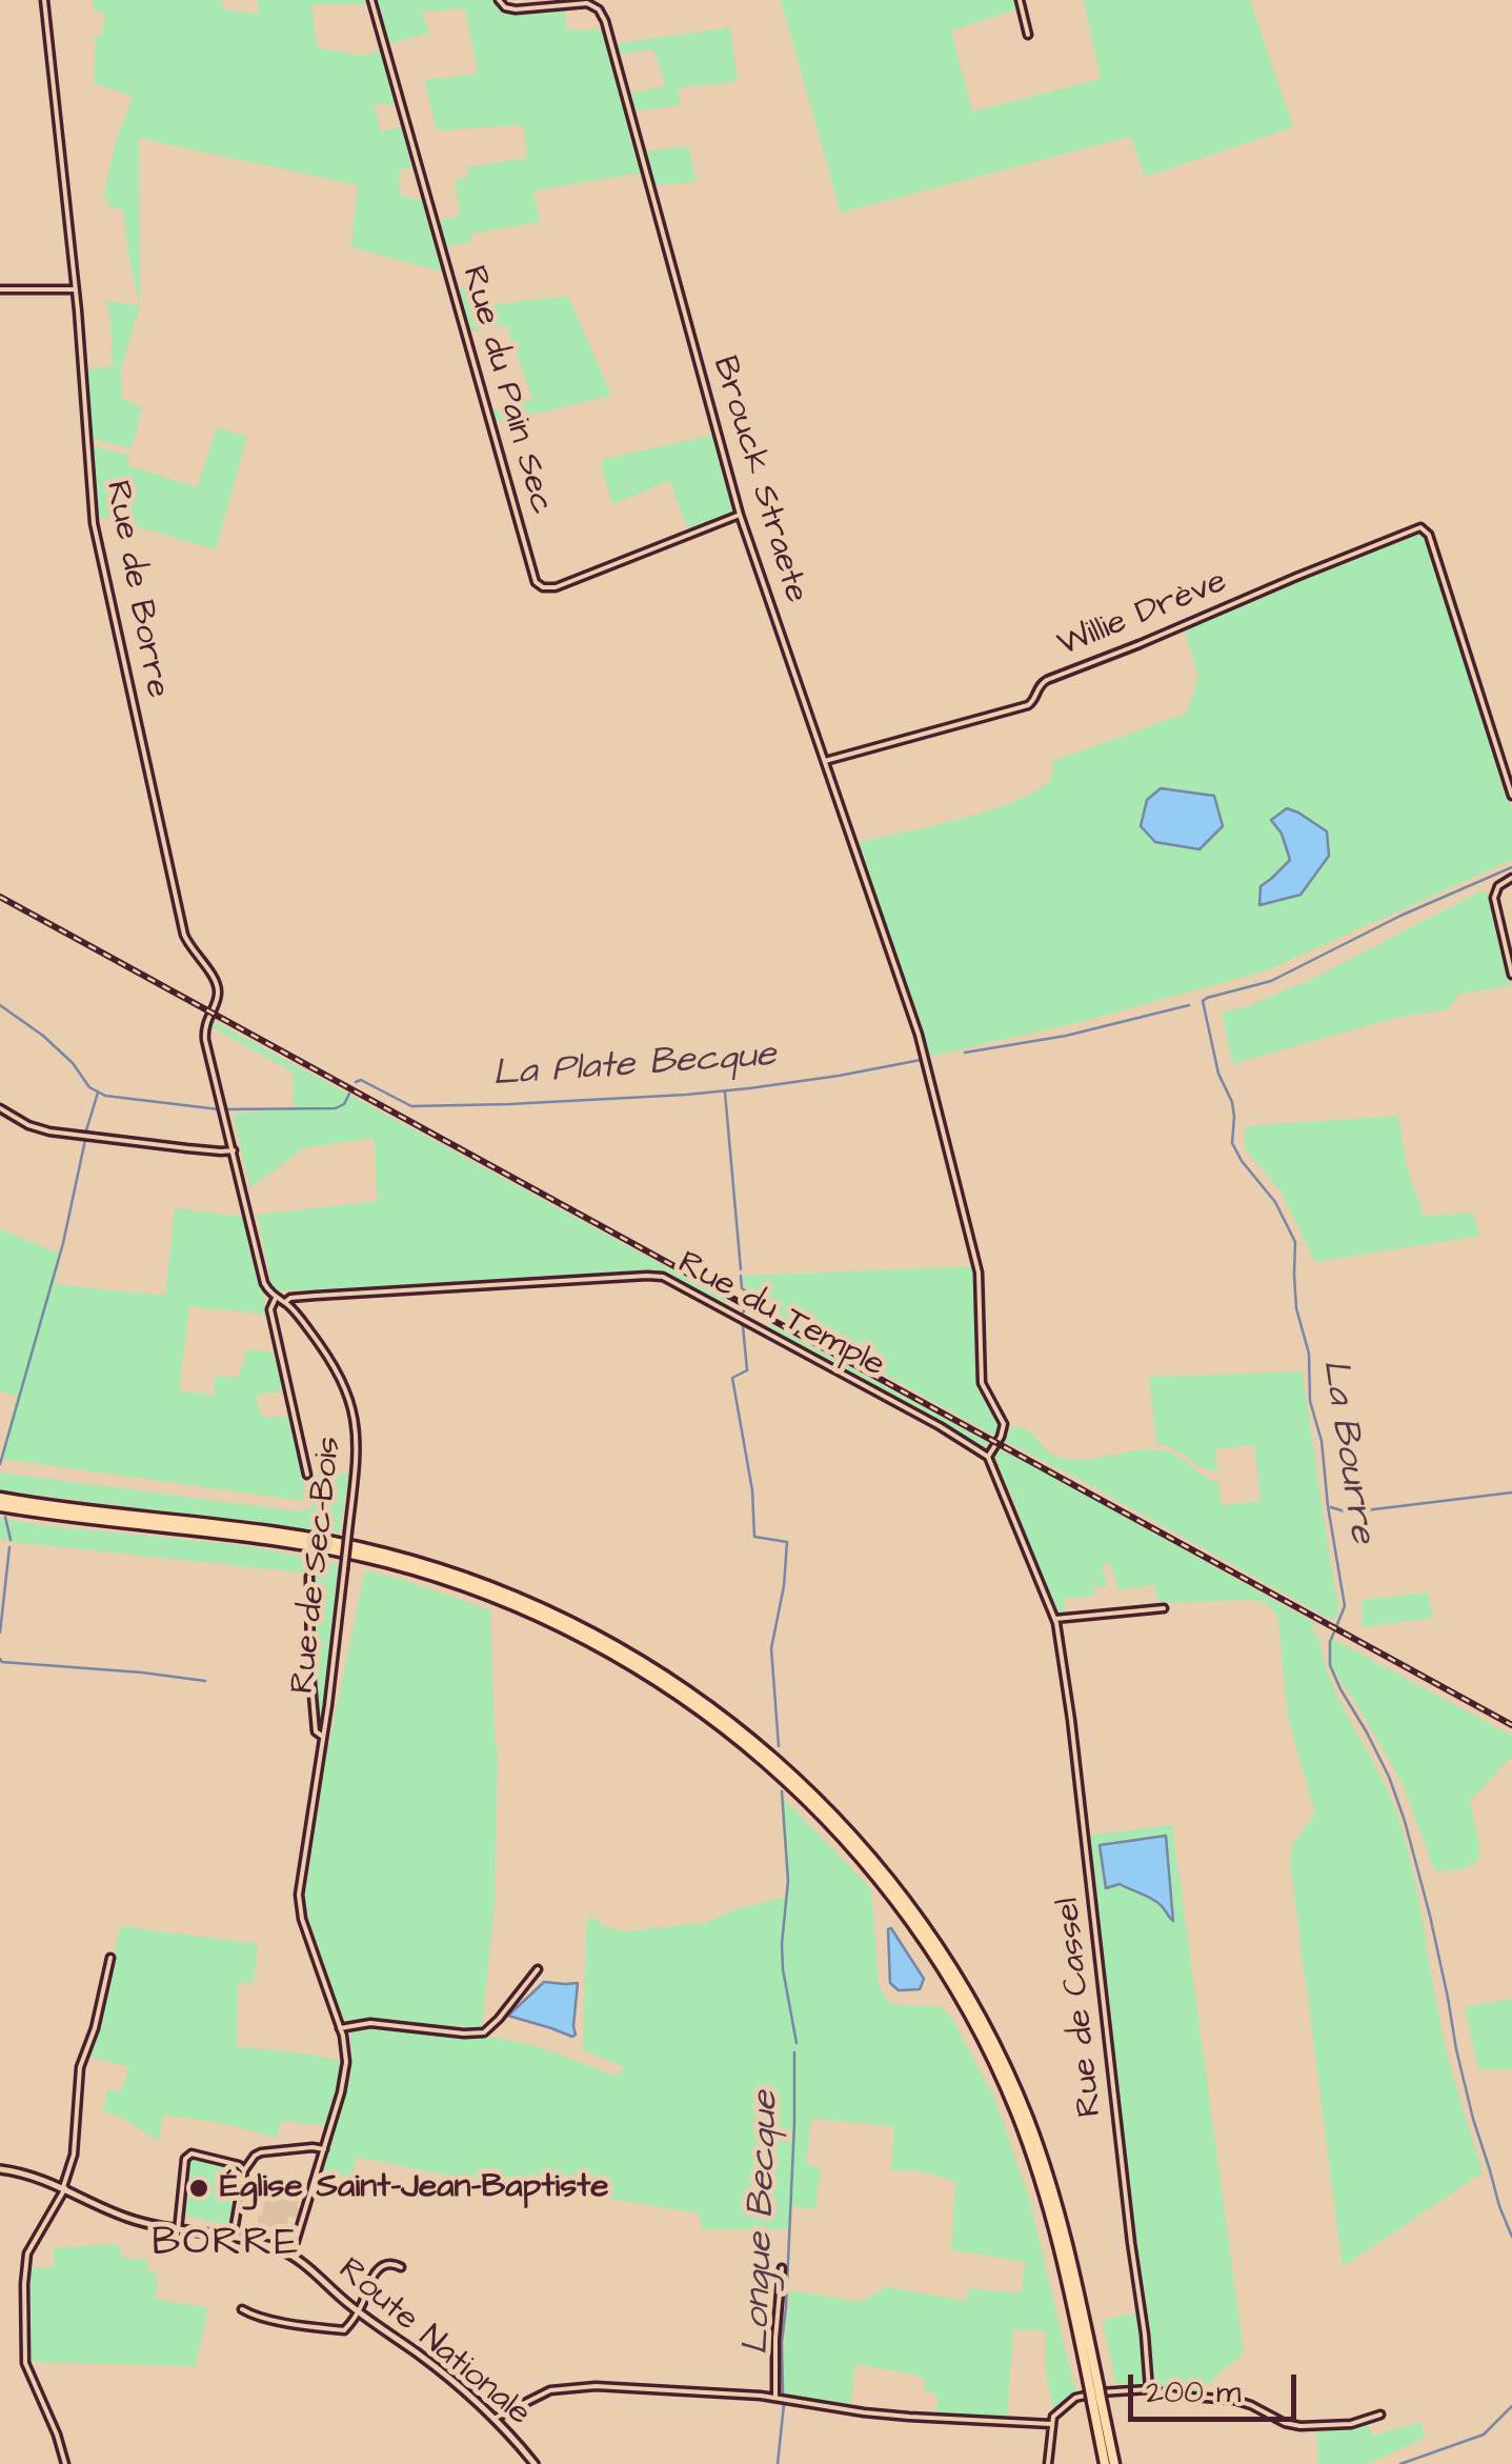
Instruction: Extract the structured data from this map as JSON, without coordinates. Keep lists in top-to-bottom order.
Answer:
{
  "streets": {
    "street": [
      "Rue du Pain Sec",
      "Brouck Straete",
      "Rue de Borre",
      "Willie Drève",
      "Rue du Temple",
      "Rue de Sec-Bois",
      "Rue de Cassel",
      "Route Nationale"
    ]
  },
  "crossings": [
    ["Rue du Pain Sec", "Brouck Straete"],
    ["Brouck Straete", "Willie Drève"],
    ["Brouck Straete", "Rue du Temple"],
    ["Brouck Straete", "Rue de Cassel"],
    ["Rue de Borre", "Rue de Sec-Bois"],
    ["Rue du Temple", "Rue de Sec-Bois"],
    ["Rue du Temple", "Rue de Cassel"],
    ["Rue de Sec-Bois", "Route Nationale"]
  ],
  "districts": ["BORRE"],
  "water": ["La Plate Becque", "La Bourre", "Longue Becque"],
  "places": ["Église Saint-Jean-Baptiste"],
  "scale_bar": "200 m"
}
